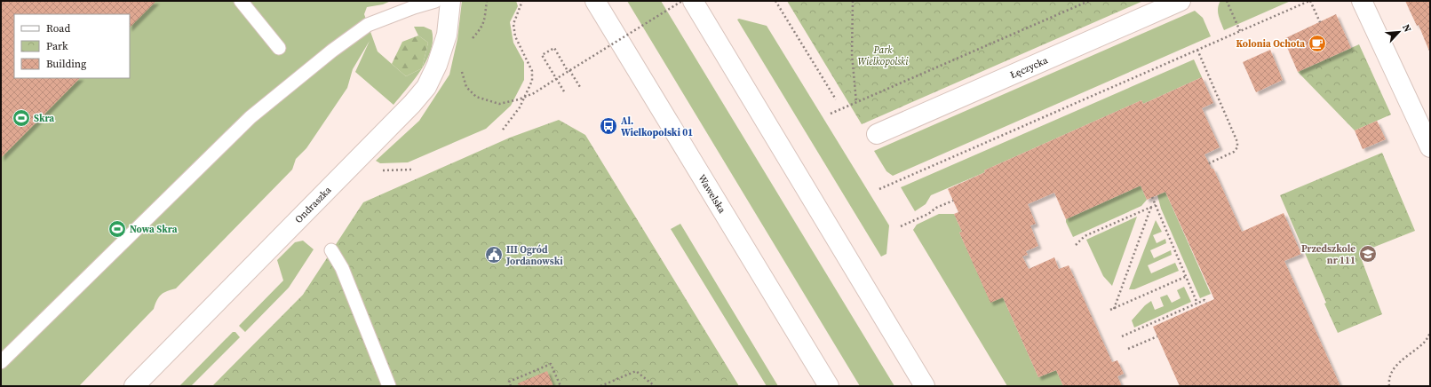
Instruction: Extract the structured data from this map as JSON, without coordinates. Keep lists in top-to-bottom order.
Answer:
{
  "streets": {
    "street": ["Łęczycka", "Wawelska", "Ondraszka"]
  },
  "parks": ["Park Wielkopolski"],
  "places": {
    "cafe": ["Kolonia Ochota"],
    "sports": ["Skra", "Nowa Skra"],
    "bus stop": ["Al. Wielkopolski 01"],
    "school or university": ["Przedszkole nr 111"],
    "public building": ["III Ogród Jordanowski"]
  },
  "legend": ["Road", "Park", "Building"],
  "north": "top right"
}
